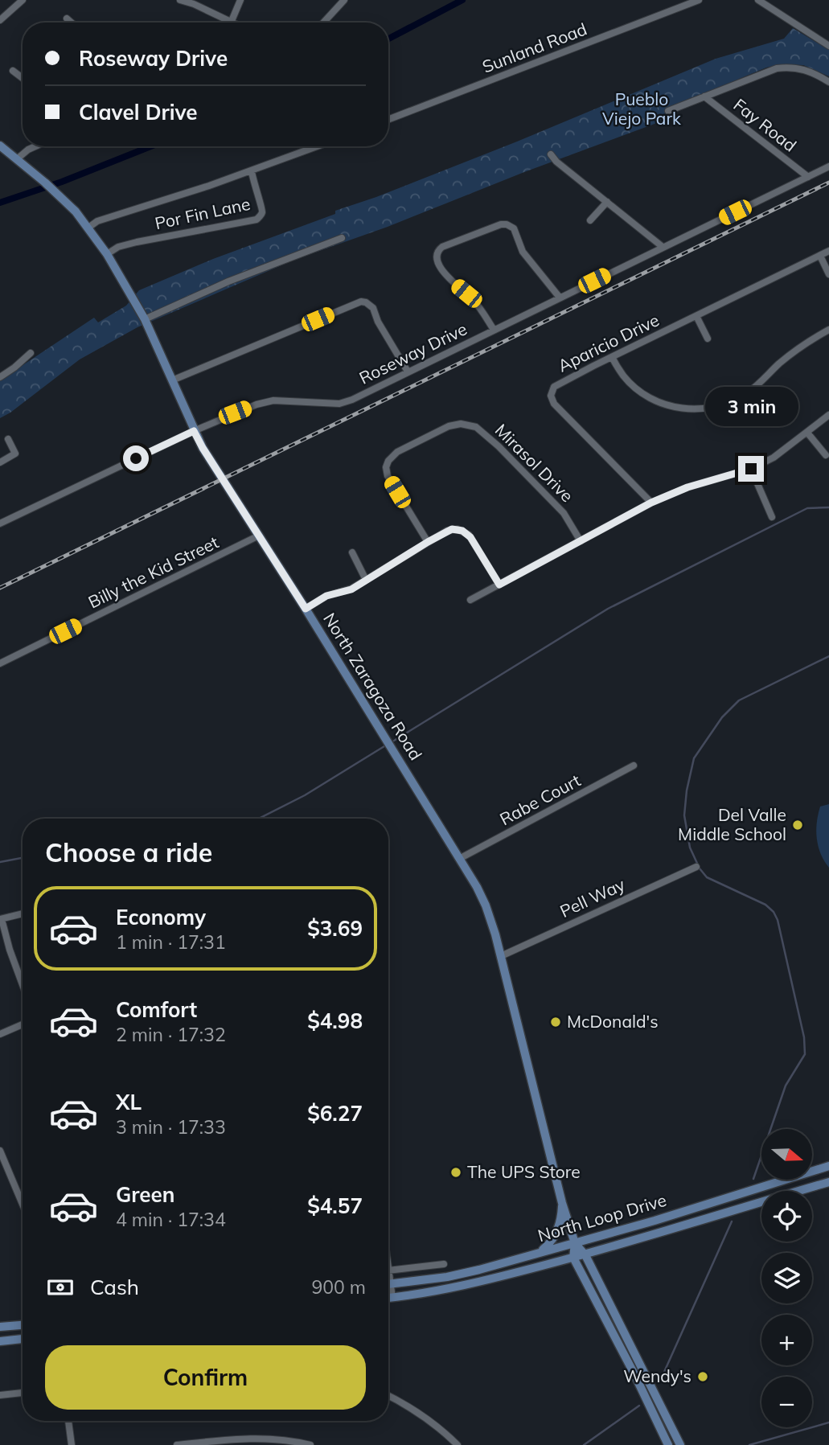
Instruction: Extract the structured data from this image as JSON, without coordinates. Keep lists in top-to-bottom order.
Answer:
{
  "streets": {
    "main road": ["North Zaragoza Road", "North Loop Drive"],
    "street": [
      "Sunland Road",
      "Fay Road",
      "Por Fin Lane",
      "Aparicio Drive",
      "Roseway Drive",
      "Mirasol Drive",
      "Billy the Kid Street",
      "Rabe Court",
      "Pell Way"
    ]
  },
  "crossings": [
    ["Fay Road", "Roseway Drive"],
    ["Por Fin Lane", "North Zaragoza Road"],
    ["Roseway Drive", "North Zaragoza Road"],
    ["Billy the Kid Street", "North Zaragoza Road"],
    ["North Zaragoza Road", "Rabe Court"],
    ["North Zaragoza Road", "Pell Way"],
    ["North Zaragoza Road", "North Loop Drive"]
  ],
  "parks": ["Pueblo Viejo Park"],
  "places": [
    "Del Valle Middle School",
    "McDonald's",
    "The UPS Store",
    "Wendy's"
  ],
  "north": "right",
  "page": {
    "banner": ["Roseway Drive", "Clavel Drive"],
    "bubble": "3 min",
    "heading": "Choose a ride",
    "list": [
      {
        "name": "Economy",
        "note": "1 min · 17:31",
        "value": "$3.69"
      },
      {
        "name": "Comfort",
        "note": "2 min · 17:32",
        "value": "$4.98"
      },
      {
        "name": "XL",
        "note": "3 min · 17:33",
        "value": "$6.27"
      },
      {
        "name": "Green",
        "note": "4 min · 17:34",
        "value": "$4.57"
      }
    ],
    "map_buttons": ["+", "−"],
    "pay": ["Cash", "900 m"],
    "buttons": "Confirm"
  }
}
